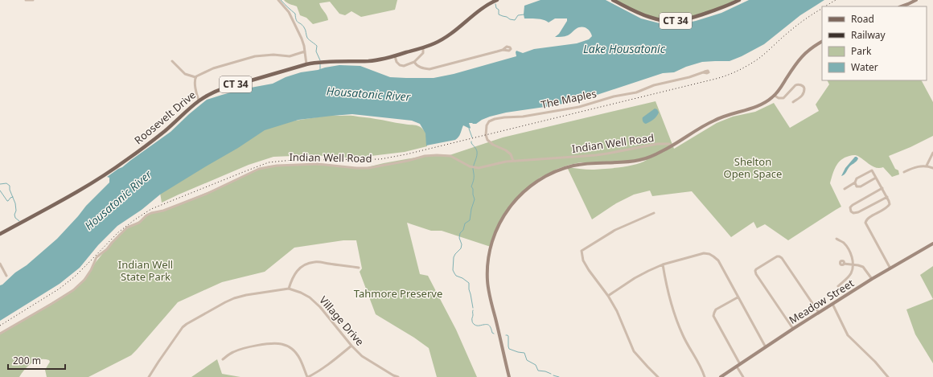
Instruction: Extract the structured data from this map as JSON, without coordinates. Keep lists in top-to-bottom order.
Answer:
{
  "streets": {
    "main road": ["CT 34", "Roosevelt Drive", "Meadow Street"],
    "street": ["The Maples", "Indian Well Road", "Village Drive"]
  },
  "crossings": [
    ["The Maples", "Indian Well Road"]
  ],
  "water": ["Lake Housatonic", "Housatonic River"],
  "parks": ["Shelton Open Space", "Indian Well State Park", "Tahmore Preserve"],
  "legend": [
    "Road",
    "Railway",
    "Park",
    "Water"
  ],
  "scale_bar": "200 m"
}
